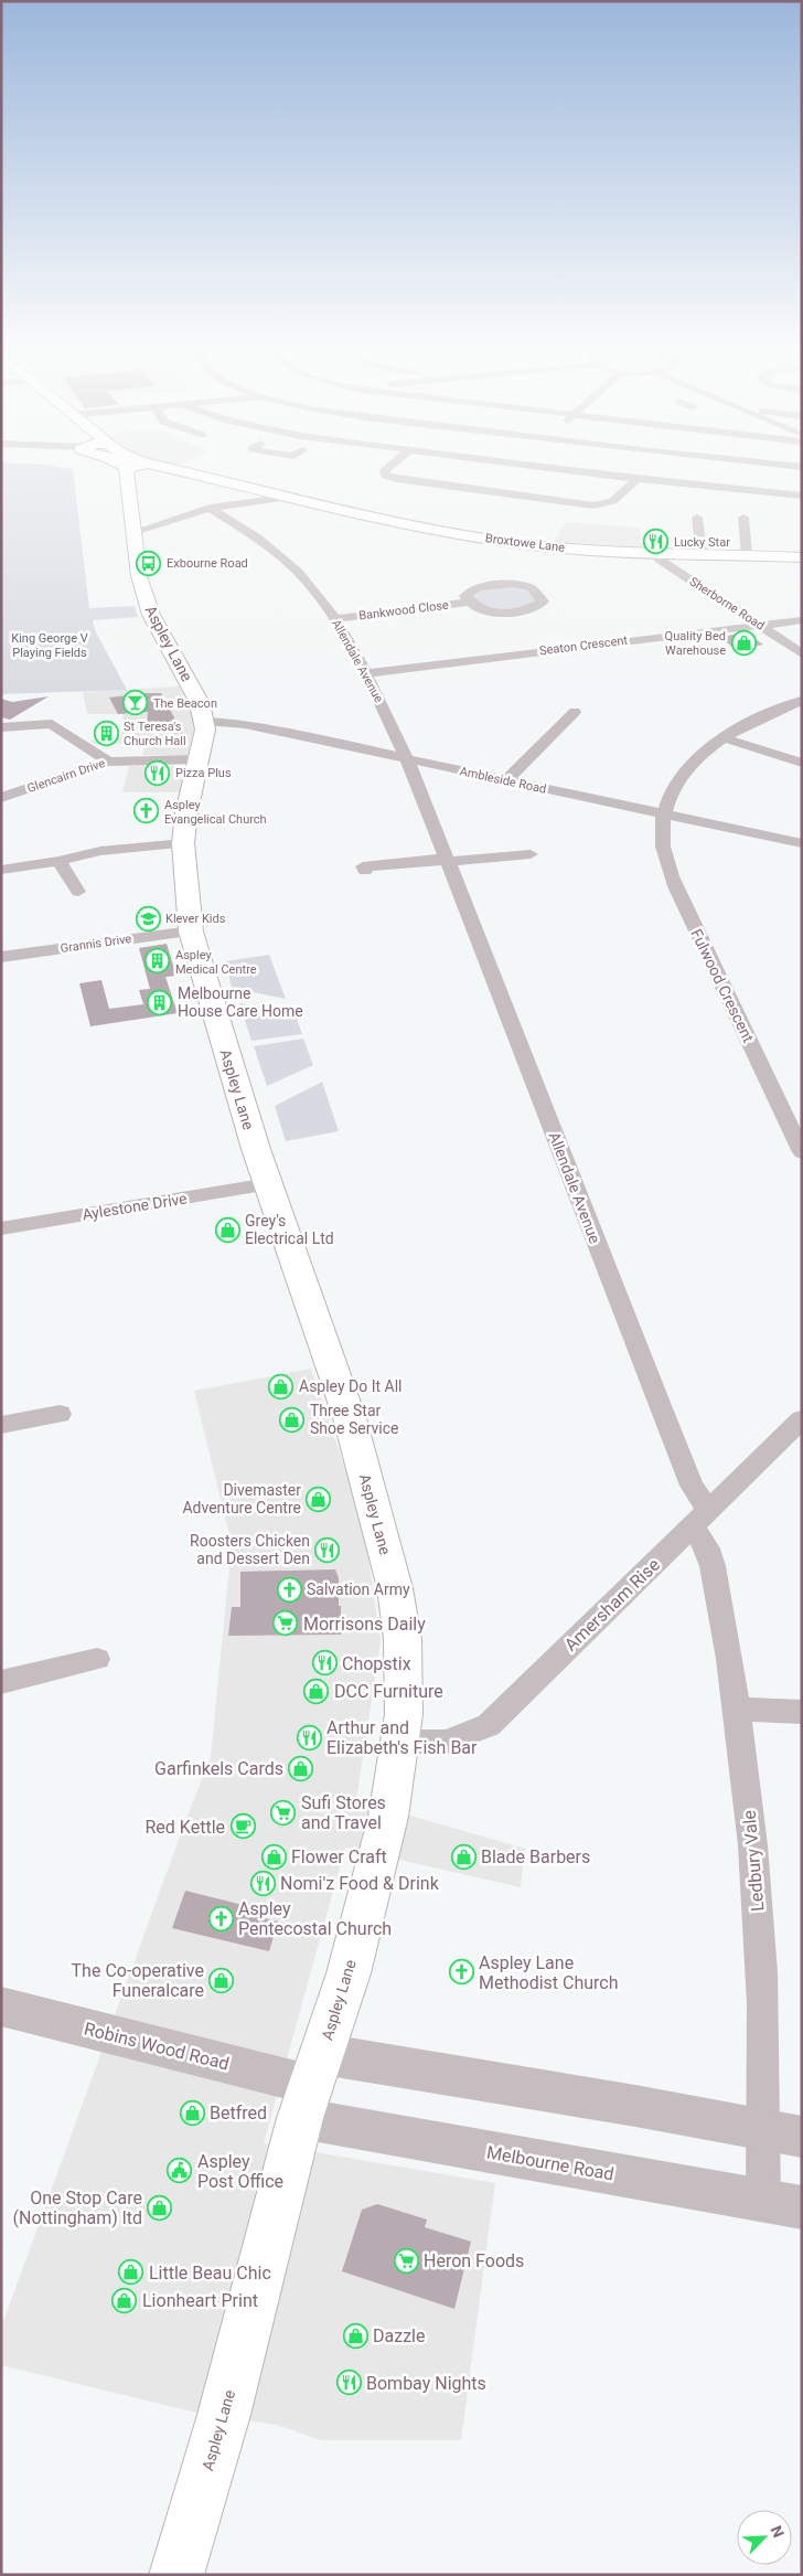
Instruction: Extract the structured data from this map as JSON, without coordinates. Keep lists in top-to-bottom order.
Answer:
{
  "streets": {
    "main road": ["Broxtowe Lane", "Aspley Lane"],
    "street": [
      "Sherborne Road",
      "Bankwood Close",
      "Seaton Crescent",
      "Allendale Avenue",
      "Glencairn Drive",
      "Ambleside Road",
      "Grannis Drive",
      "Fulwood Crescent",
      "Aylestone Drive",
      "Amersham Rise",
      "Ledbury Vale",
      "Robins Wood Road",
      "Melbourne Road"
    ]
  },
  "crossings": [
    ["Broxtowe Lane", "Sherborne Road"],
    ["Sherborne Road", "Seaton Crescent"],
    ["Bankwood Close", "Allendale Avenue"],
    ["Aspley Lane", "Glencairn Drive"],
    ["Aspley Lane", "Ambleside Road"],
    ["Aspley Lane", "Grannis Drive"],
    ["Aspley Lane", "Aylestone Drive"],
    ["Aspley Lane", "Amersham Rise"],
    ["Aspley Lane", "Robins Wood Road"],
    ["Aspley Lane", "Melbourne Road"],
    ["Seaton Crescent", "Allendale Avenue"],
    ["Allendale Avenue", "Ambleside Road"],
    ["Allendale Avenue", "Amersham Rise"],
    ["Allendale Avenue", "Ledbury Vale"],
    ["Ambleside Road", "Fulwood Crescent"],
    ["Amersham Rise", "Ledbury Vale"],
    ["Ledbury Vale", "Melbourne Road"],
    ["Robins Wood Road", "Melbourne Road"]
  ],
  "parks": ["King George V Playing Fields"],
  "places": {
    "restaurant": [
      "Lucky Star",
      "Pizza Plus",
      "Roosters Chicken and Dessert Den",
      "Chopstix",
      "Arthur and Elizabeth's Fish Bar",
      "Nomi'z Food & Drink",
      "Bombay Nights"
    ],
    "bus stop": ["Exbourne Road"],
    "shop": [
      "Quality Bed Warehouse",
      "Grey's Electrical Ltd",
      "Aspley Do It All",
      "Three Star Shoe Service",
      "Divemaster Adventure Centre",
      "DCC Furniture",
      "Garfinkels Cards",
      "Flower Craft",
      "Blade Barbers",
      "The Co-operative Funeralcare",
      "Betfred",
      "One Stop Care (Nottingham) ltd",
      "Little Beau Chic",
      "Lionheart Print",
      "Dazzle"
    ],
    "bar": ["The Beacon"],
    "building": ["St Teresa's Church Hall", "Aspley Medical Centre", "Melbourne House Care Home"],
    "church": [
      "Aspley Evangelical Church",
      "Salvation Army",
      "Aspley Pentecostal Church",
      "Aspley Lane Methodist Church"
    ],
    "school or university": ["Klever Kids"],
    "supermarket": ["Morrisons Daily", "Sufi Stores and Travel", "Heron Foods"],
    "cafe": ["Red Kettle"],
    "public building": ["Aspley Post Office"]
  },
  "north": "top right"
}
